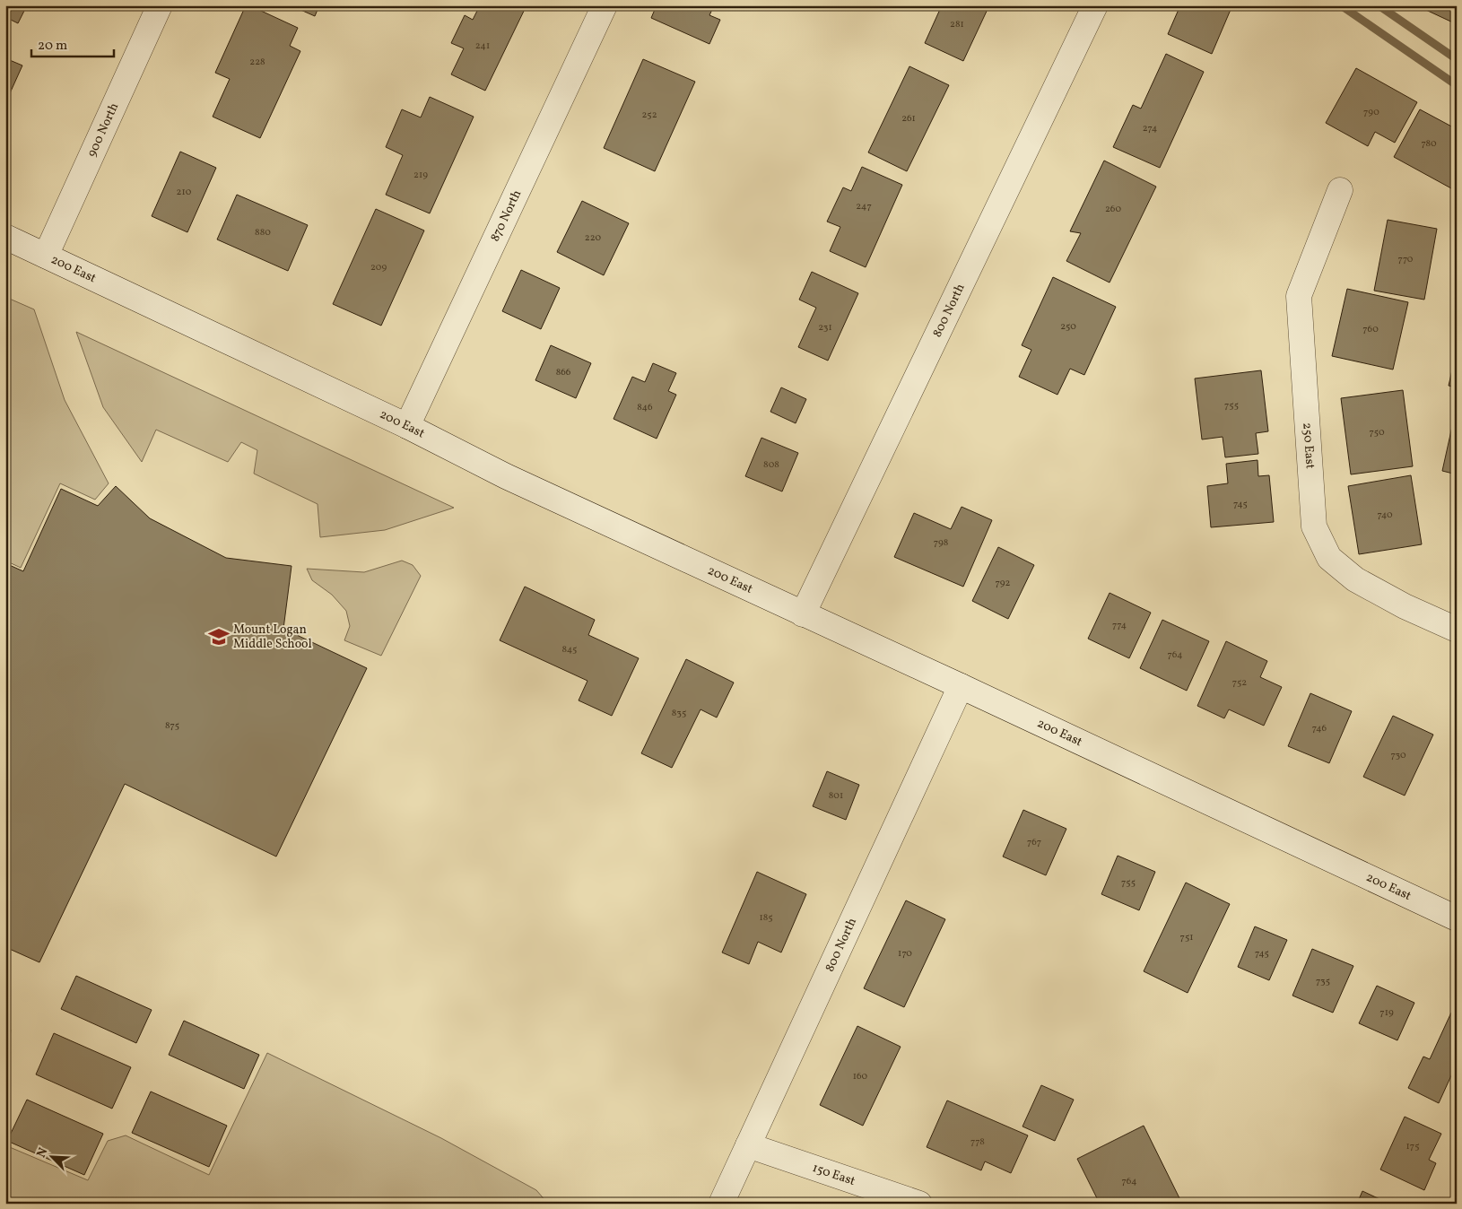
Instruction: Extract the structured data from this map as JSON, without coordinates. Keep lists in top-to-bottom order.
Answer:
{
  "streets": {
    "street": [
      "900 North",
      "870 North",
      "200 East",
      "800 North",
      "250 East",
      "150 East"
    ]
  },
  "crossings": [
    ["900 North", "200 East"],
    ["870 North", "200 East"],
    ["200 East", "800 North"],
    ["800 North", "150 East"]
  ],
  "places": {
    "school or university": ["Mount Logan Middle School"]
  },
  "house_numbers": [
    "281",
    "241",
    "228",
    "790",
    "252",
    "261",
    "274",
    "780",
    "219",
    "210",
    "247",
    "260",
    "880",
    "220",
    "770",
    "209",
    "250",
    "231",
    "760",
    "866",
    "755",
    "846",
    "750",
    "808",
    "745",
    "740",
    "798",
    "792",
    "774",
    "845",
    "764",
    "752",
    "835",
    "875",
    "746",
    "730",
    "801",
    "767",
    "755",
    "185",
    "751",
    "170",
    "745",
    "735",
    "719",
    "160",
    "778",
    "175",
    "764"
  ],
  "scale_bar": "20 m",
  "north": "top left"
}
